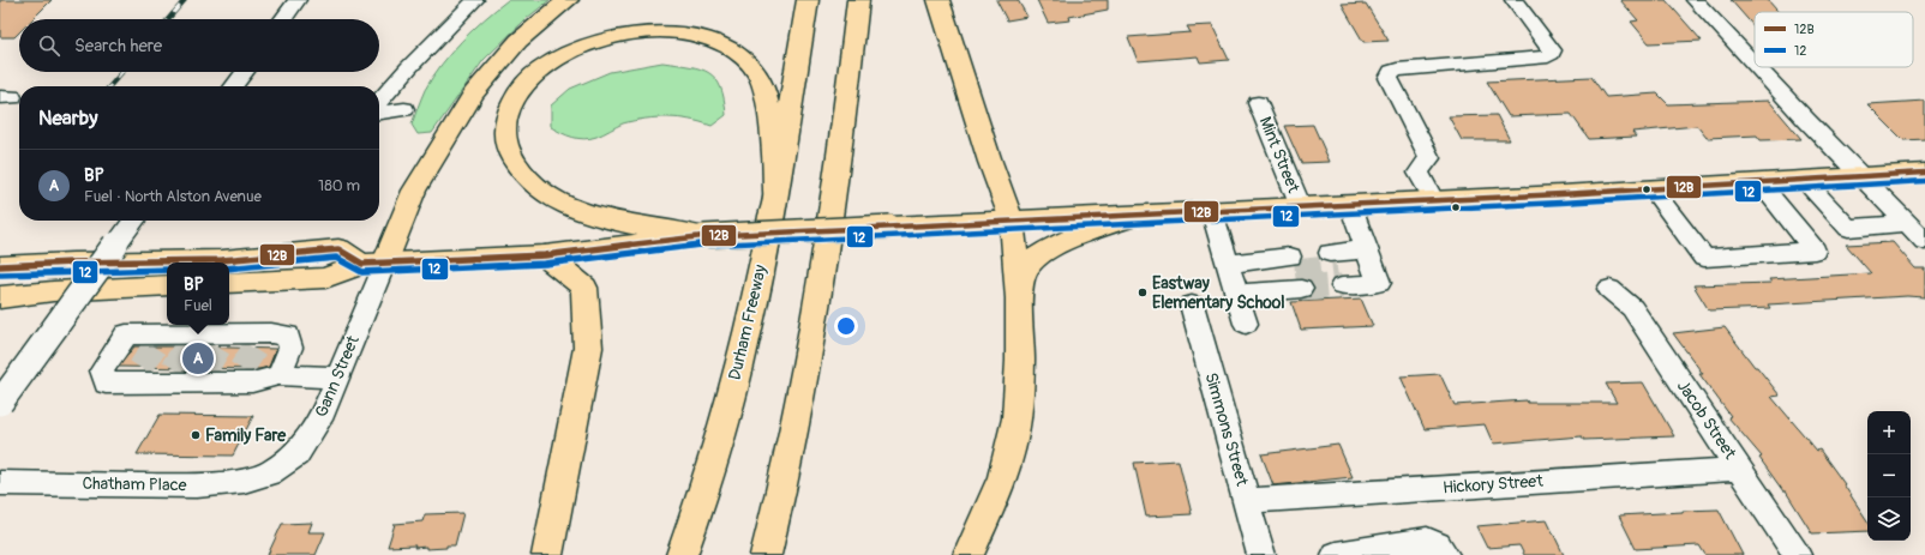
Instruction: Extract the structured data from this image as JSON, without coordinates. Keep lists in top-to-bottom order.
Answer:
{
  "streets": {
    "main road": ["Durham Freeway"],
    "street": [
      "Mint Street",
      "Gann Street",
      "Jacob Street",
      "Simmons Street",
      "Chatham Place",
      "Hickory Street"
    ]
  },
  "crossings": [
    ["Gann Street", "Chatham Place"],
    ["Jacob Street", "Hickory Street"],
    ["Simmons Street", "Hickory Street"]
  ],
  "places": ["Eastway Elementary School", "Family Fare"],
  "lines": ["transit line 12B", "transit line 12"],
  "legend": ["12B", "12"],
  "page": {
    "search": "Search here",
    "heading": "Nearby",
    "list": [
      {
        "mark": "A",
        "name": "BP",
        "note": "Fuel · North Alston Avenue",
        "value": "180 m"
      }
    ],
    "popup": ["BP", "Fuel"],
    "pins": "A",
    "map_buttons": ["+", "−"]
  }
}
